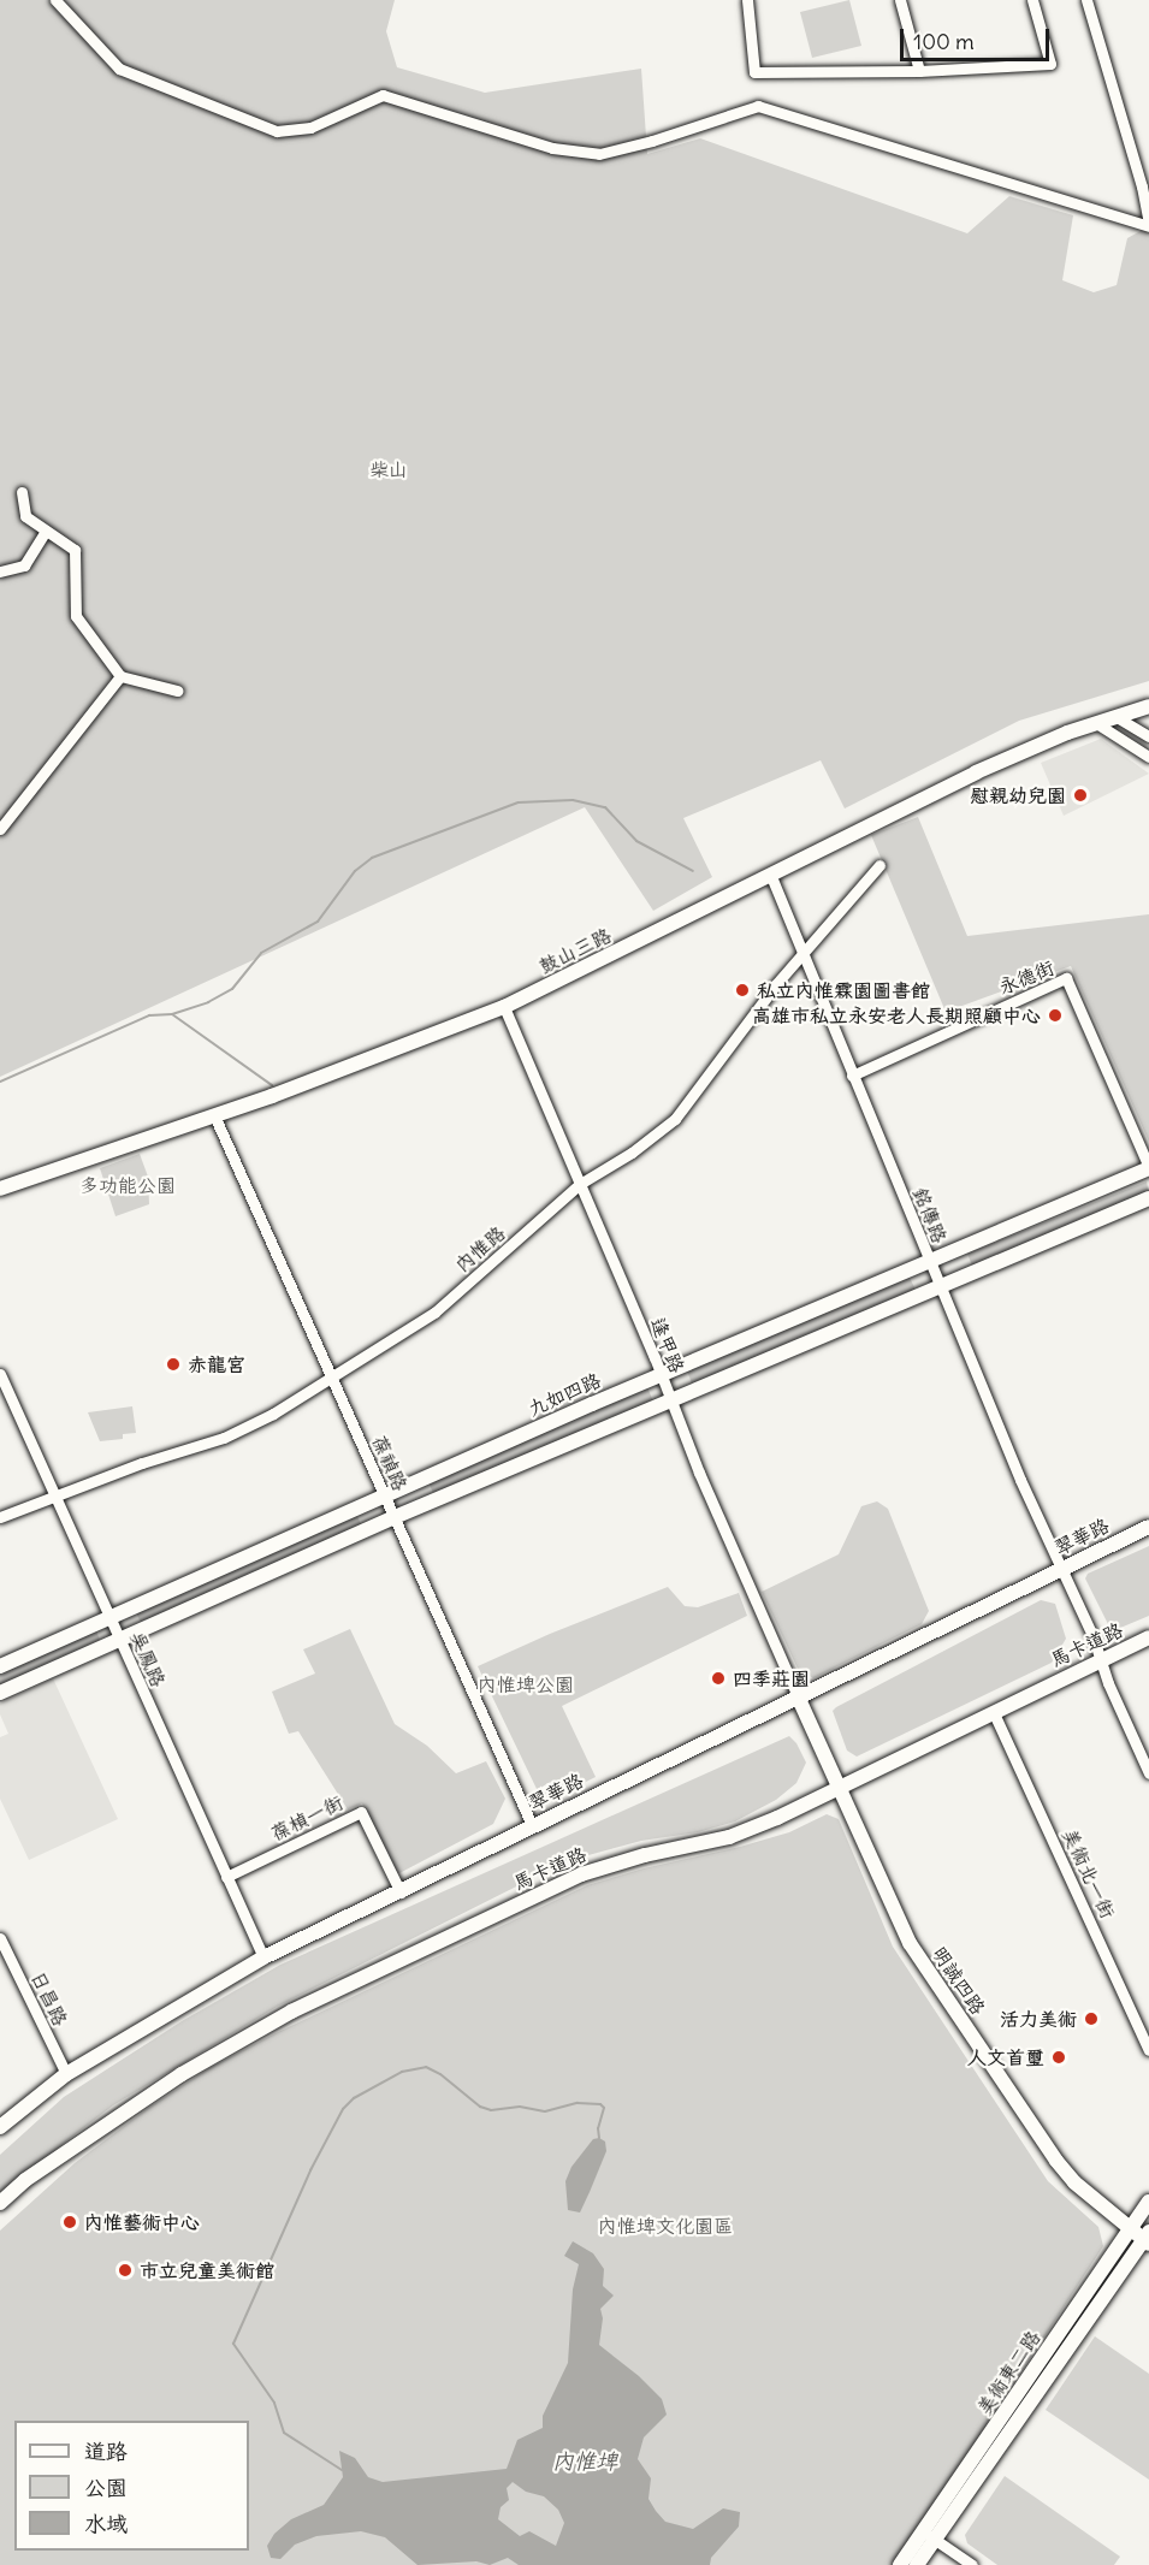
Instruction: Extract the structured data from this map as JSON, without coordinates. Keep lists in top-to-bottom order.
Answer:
{
  "streets": {
    "street": [
      "鼓山三路",
      "永德街",
      "銘傳路",
      "內惟路",
      "逢甲路",
      "九如四路",
      "葆禎路",
      "翠華路",
      "馬卡道路",
      "吳鳳路",
      "葆楨一街",
      "美術北一街",
      "明誠四路",
      "日昌路",
      "美術東二路"
    ]
  },
  "crossings": [
    ["鼓山三路", "銘傳路"],
    ["鼓山三路", "逢甲路"],
    ["鼓山三路", "葆禎路"],
    ["永德街", "銘傳路"],
    ["永德街", "九如四路"],
    ["銘傳路", "內惟路"],
    ["銘傳路", "九如四路"],
    ["銘傳路", "翠華路"],
    ["銘傳路", "馬卡道路"],
    ["內惟路", "逢甲路"],
    ["內惟路", "葆禎路"],
    ["內惟路", "吳鳳路"],
    ["逢甲路", "九如四路"],
    ["逢甲路", "翠華路"],
    ["逢甲路", "明誠四路"],
    ["九如四路", "葆禎路"],
    ["九如四路", "吳鳳路"],
    ["葆禎路", "翠華路"],
    ["翠華路", "吳鳳路"],
    ["翠華路", "葆楨一街"],
    ["翠華路", "明誠四路"],
    ["翠華路", "日昌路"],
    ["馬卡道路", "美術北一街"],
    ["馬卡道路", "明誠四路"],
    ["吳鳳路", "葆楨一街"],
    ["明誠四路", "美術東二路"]
  ],
  "water": ["內惟埤"],
  "parks": [
    "柴山",
    "多功能公園",
    "內惟埤公園",
    "內惟埤文化園區"
  ],
  "places": [
    "慰親幼兒園",
    "私立內惟霖園圖書館",
    "高雄市私立永安老人長期照顧中心",
    "赤龍宮",
    "四季莊園",
    "活力美術",
    "人文首璽",
    "內惟藝術中心",
    "市立兒童美術館"
  ],
  "legend": ["道路", "公園", "水域"],
  "scale_bar": "100 m"
}
